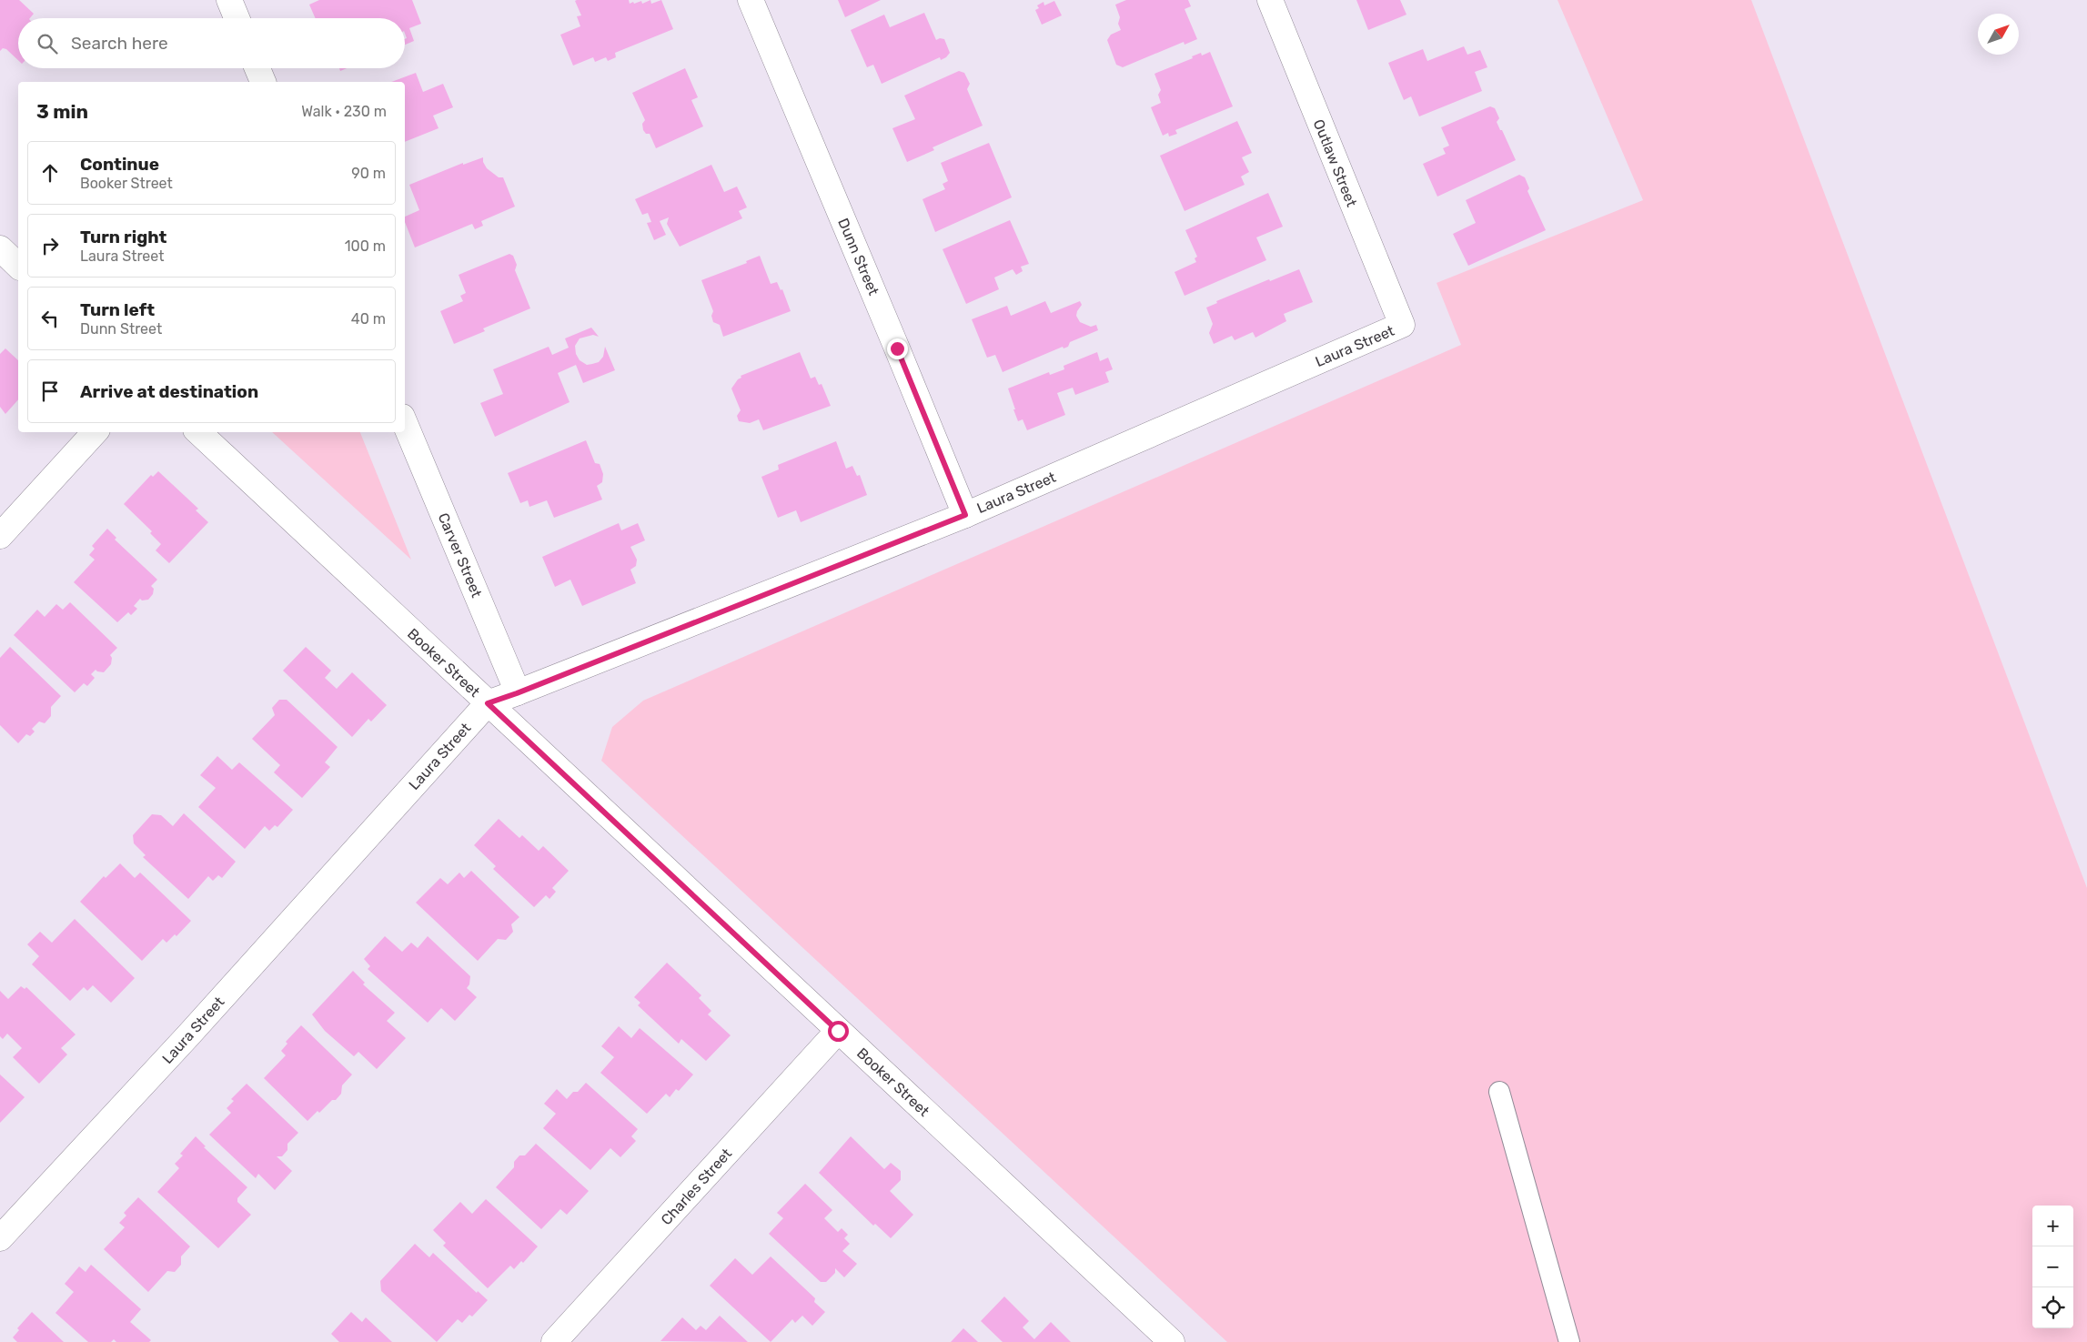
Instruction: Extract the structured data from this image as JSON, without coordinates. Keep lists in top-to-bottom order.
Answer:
{
  "streets": {
    "street": [
      "Outlaw Street",
      "Dunn Street",
      "Laura Street",
      "Carver Street",
      "Booker Street",
      "Charles Street"
    ]
  },
  "crossings": [
    ["Outlaw Street", "Laura Street"],
    ["Dunn Street", "Laura Street"],
    ["Laura Street", "Carver Street"],
    ["Laura Street", "Booker Street"],
    ["Booker Street", "Charles Street"]
  ],
  "north": "top right",
  "page": {
    "search": "Search here",
    "heading": ["3 min", "Walk · 230 m"],
    "list": [
      ["Continue", "Booker Street", "90 m"],
      ["Turn right", "Laura Street", "100 m"],
      ["Turn left", "Dunn Street", "40 m"],
      "Arrive at destination"
    ],
    "map_buttons": ["+", "−"]
  }
}
